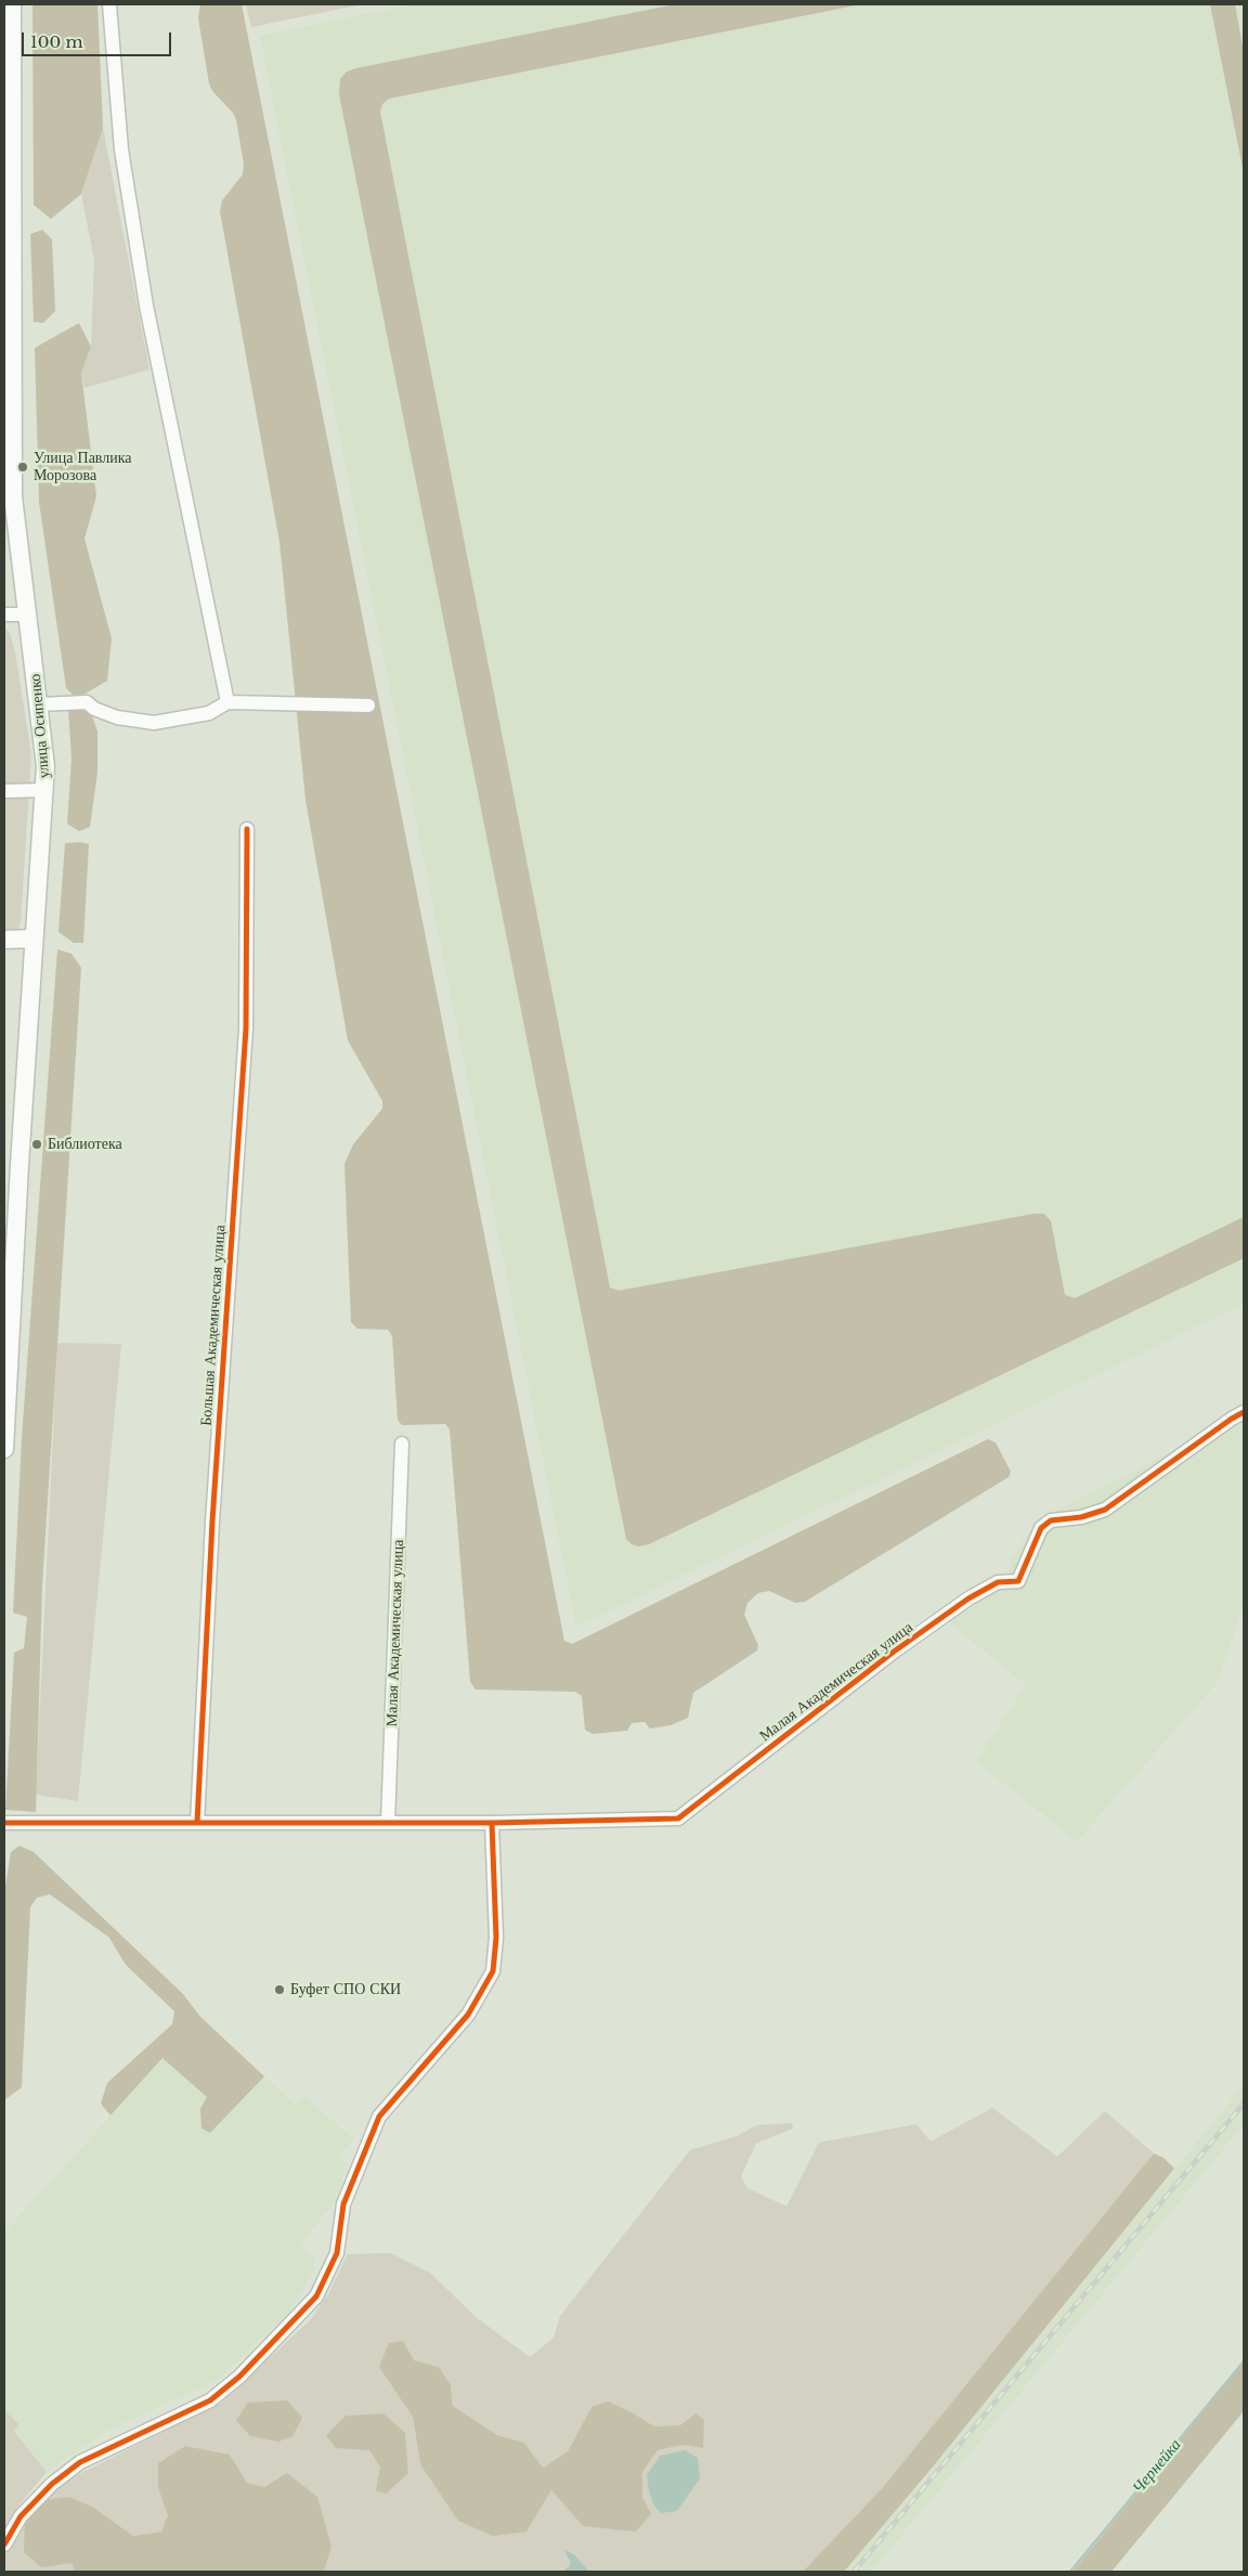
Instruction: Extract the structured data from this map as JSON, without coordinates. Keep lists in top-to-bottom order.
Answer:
{
  "streets": {
    "main road": ["улица Осипенко"],
    "street": ["Большая Академическая улица", "Малая Академическая улица"]
  },
  "water": ["Чернейка"],
  "places": ["Улица Павлика Морозова", "Библиотека", "Буфет СПО СКИ"],
  "scale_bar": "100 m"
}
